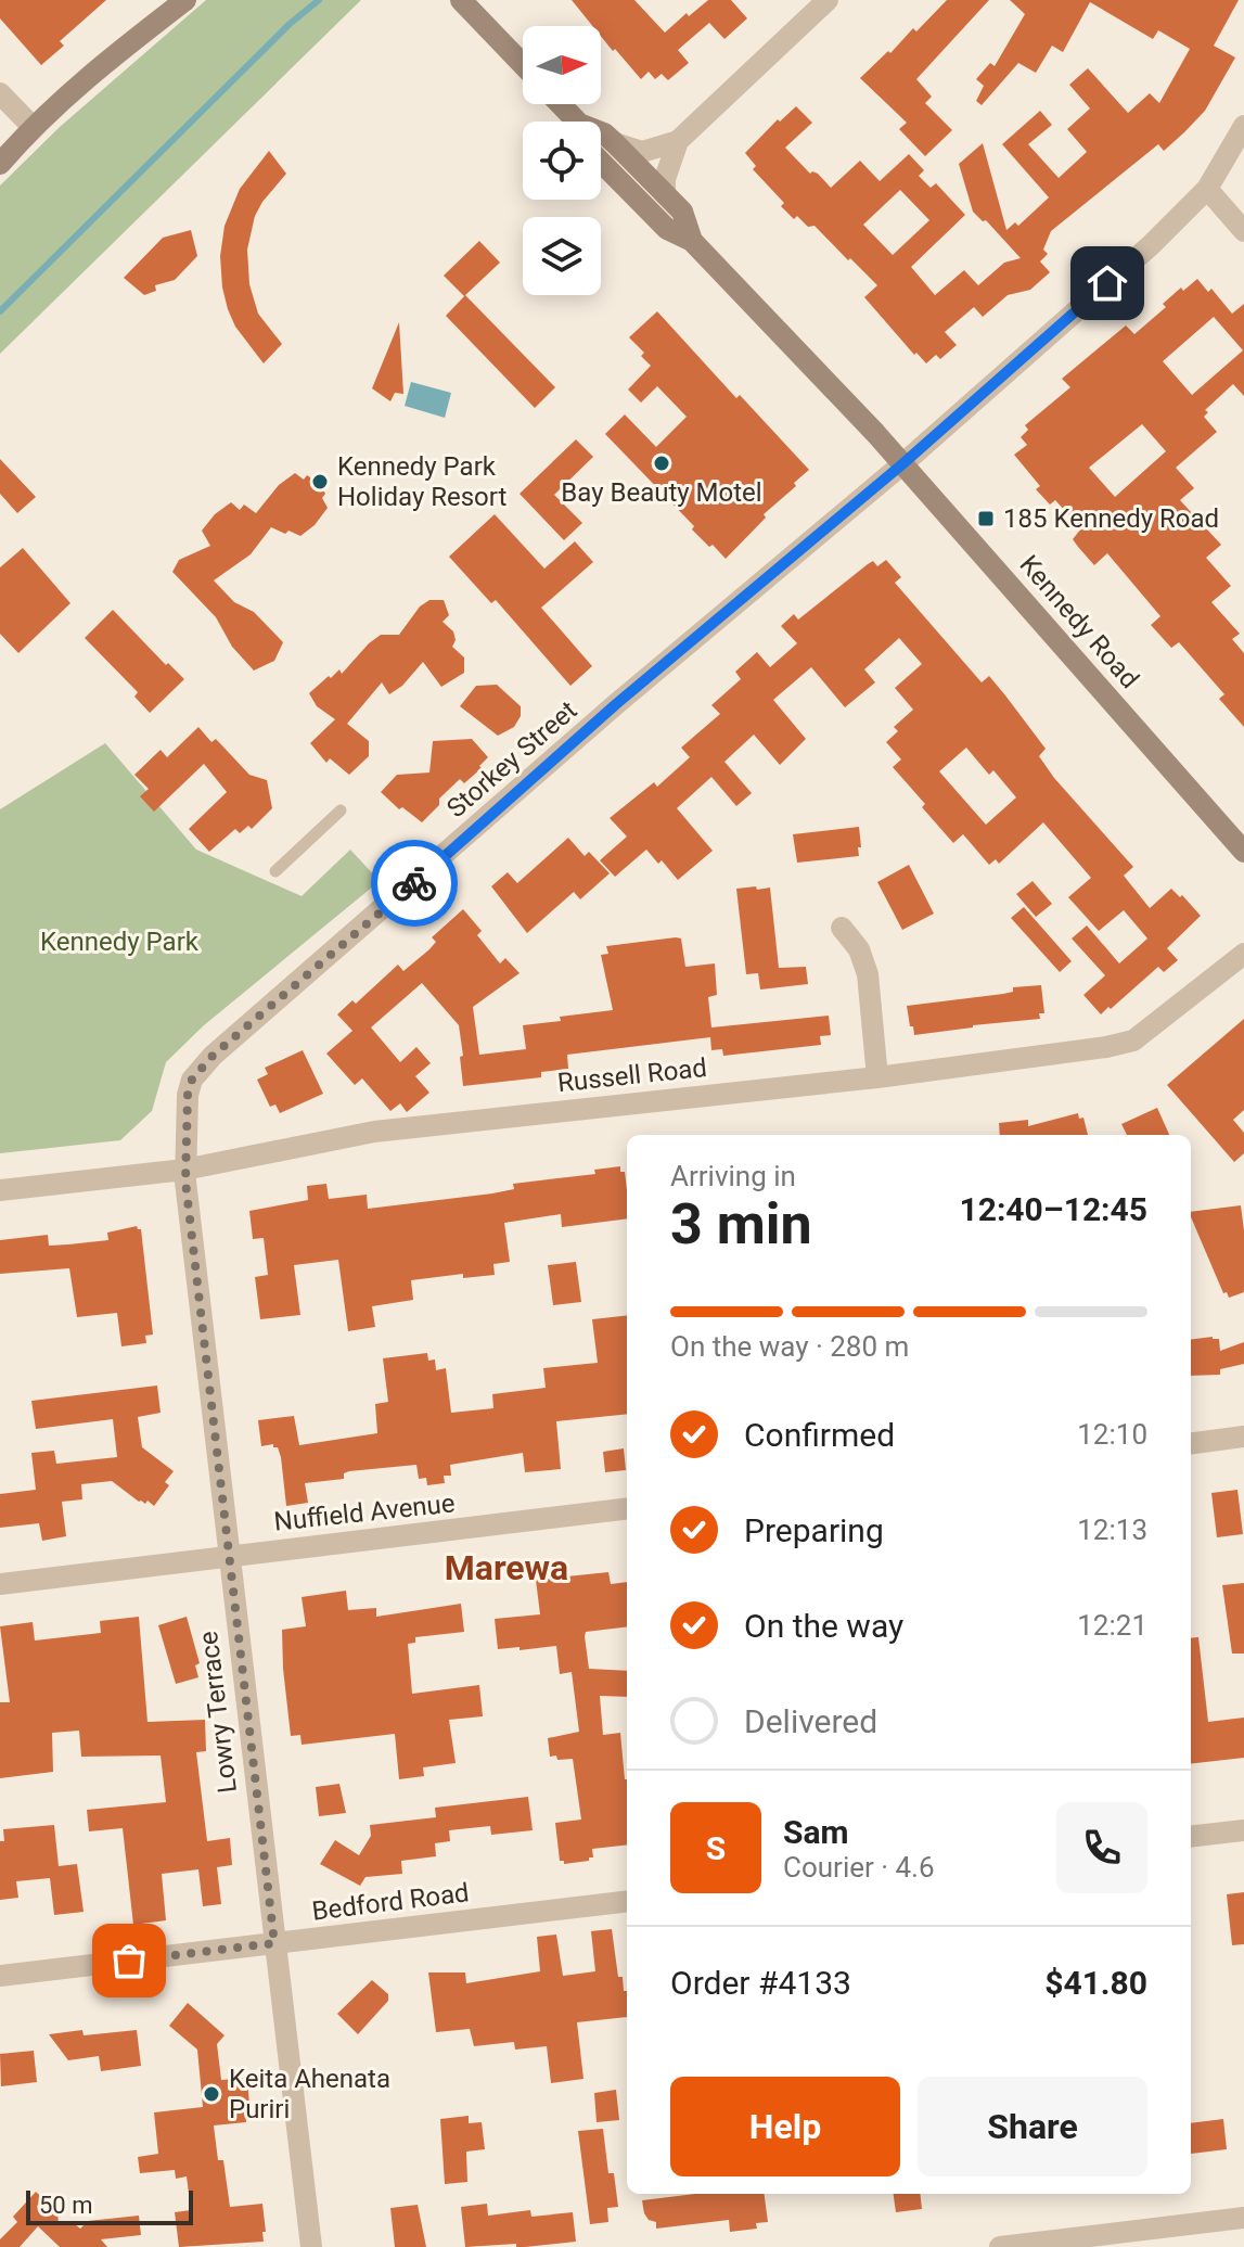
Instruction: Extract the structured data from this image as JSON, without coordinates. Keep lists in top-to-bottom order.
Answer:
{
  "streets": {
    "main road": ["Kennedy Road"],
    "street": [
      "Storkey Street",
      "Russell Road",
      "Nuffield Avenue",
      "Lowry Terrace",
      "Bedford Road"
    ]
  },
  "crossings": [
    ["Kennedy Road", "Storkey Street"],
    ["Storkey Street", "Russell Road"],
    ["Storkey Street", "Lowry Terrace"],
    ["Russell Road", "Lowry Terrace"],
    ["Nuffield Avenue", "Lowry Terrace"],
    ["Lowry Terrace", "Bedford Road"]
  ],
  "districts": ["Marewa"],
  "parks": ["Kennedy Park"],
  "places": {
    "other": ["Bay Beauty Motel", "Kennedy Park Holiday Resort", "Keita Ahenata Puriri"],
    "transit": ["185 Kennedy Road"]
  },
  "scale_bar": "50 m",
  "north": "right",
  "page": {
    "heading": ["3 min", "Arriving in", "12:40–12:45"],
    "panel": [
      "Sam",
      "Courier · 4.6",
      "Order #4133",
      "$41.80"
    ],
    "bar": "On the way · 280 m",
    "list": [
      ["Confirmed", "12:10"],
      ["Preparing", "12:13"],
      ["On the way", "12:21"],
      "Delivered"
    ],
    "round": "S",
    "buttons": ["Help", "Share"],
    "scale": "50 m"
  }
}
